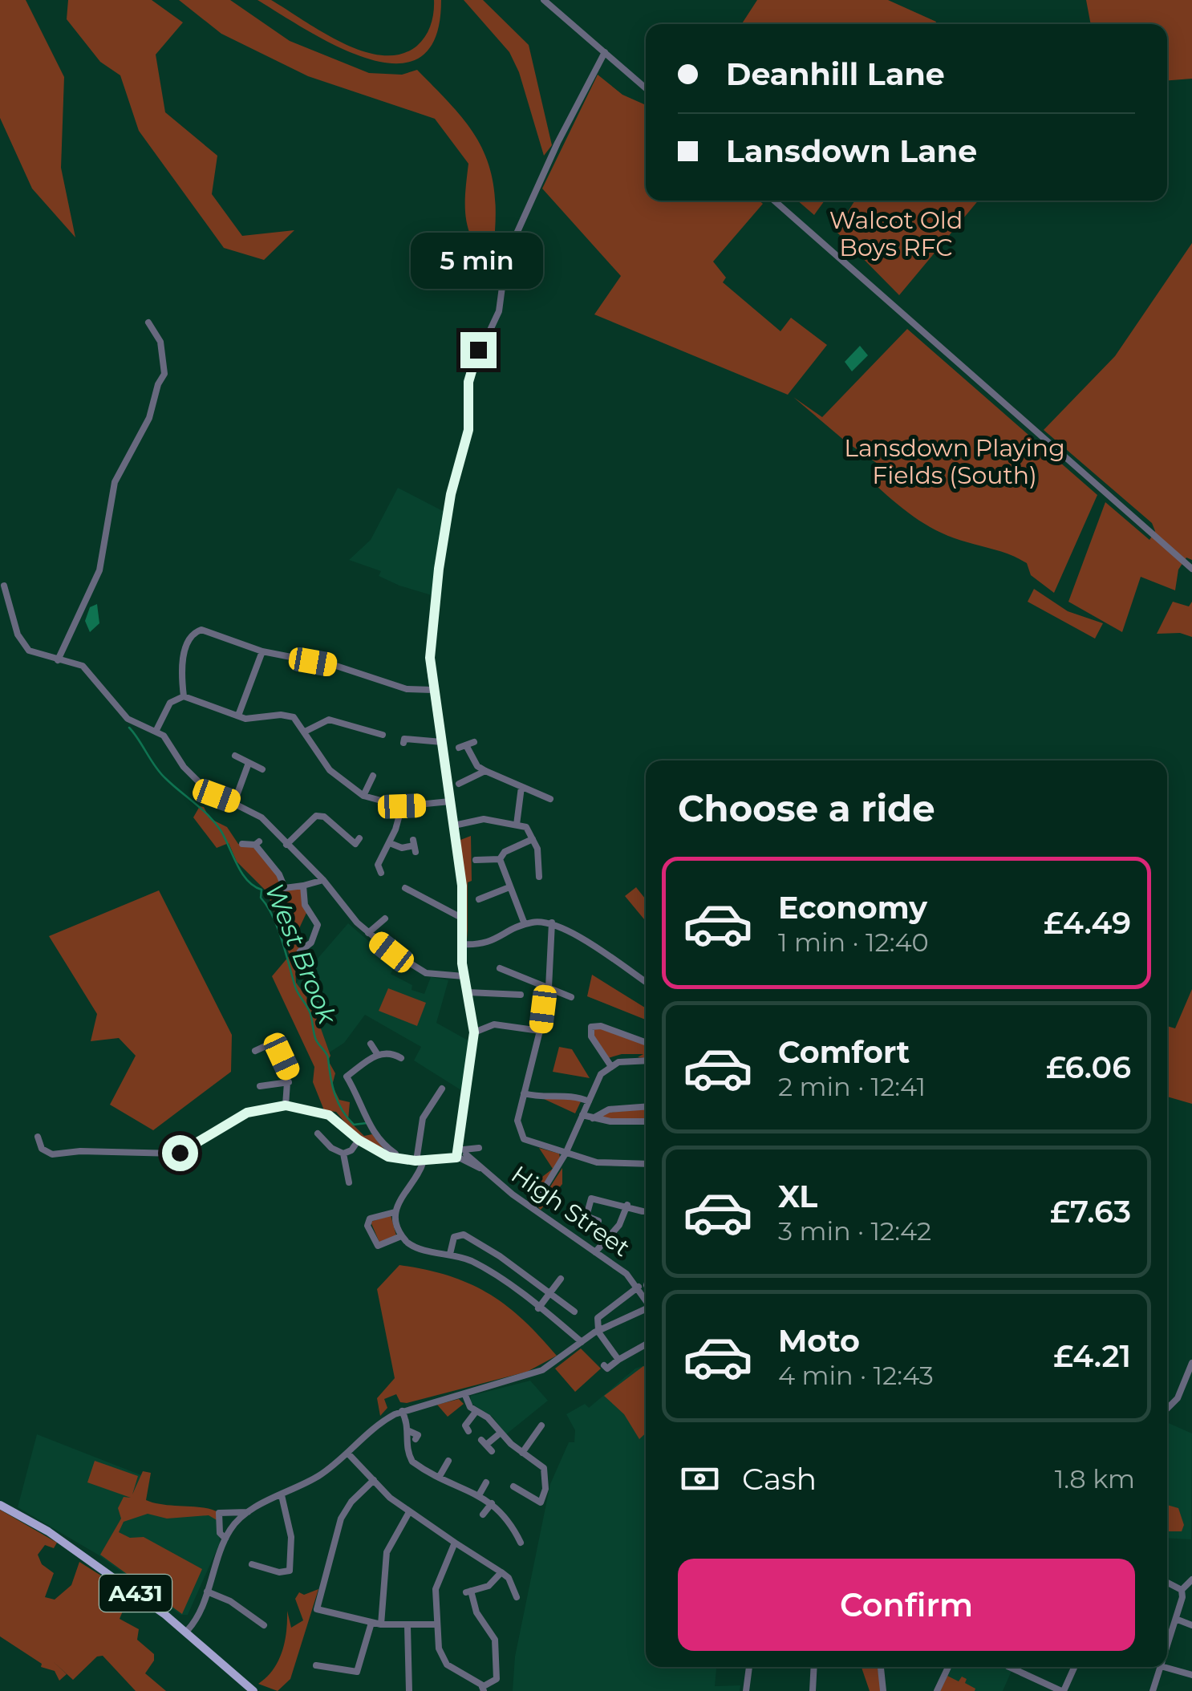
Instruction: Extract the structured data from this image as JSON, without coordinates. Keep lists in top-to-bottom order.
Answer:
{
  "streets": {
    "main road": ["A431"],
    "street": ["High Street"]
  },
  "water": ["West Brook"],
  "parks": ["Walcot Old Boys RFC", "Lansdown Playing Fields (South)"],
  "page": {
    "banner": ["Deanhill Lane", "Lansdown Lane"],
    "bubble": "5 min",
    "heading": "Choose a ride",
    "list": [
      {
        "name": "Economy",
        "note": "1 min · 12:40",
        "value": "£4.49"
      },
      {
        "name": "Comfort",
        "note": "2 min · 12:41",
        "value": "£6.06"
      },
      {
        "name": "XL",
        "note": "3 min · 12:42",
        "value": "£7.63"
      },
      {
        "name": "Moto",
        "note": "4 min · 12:43",
        "value": "£4.21"
      }
    ],
    "pay": ["Cash", "1.8 km"],
    "buttons": "Confirm"
  }
}
